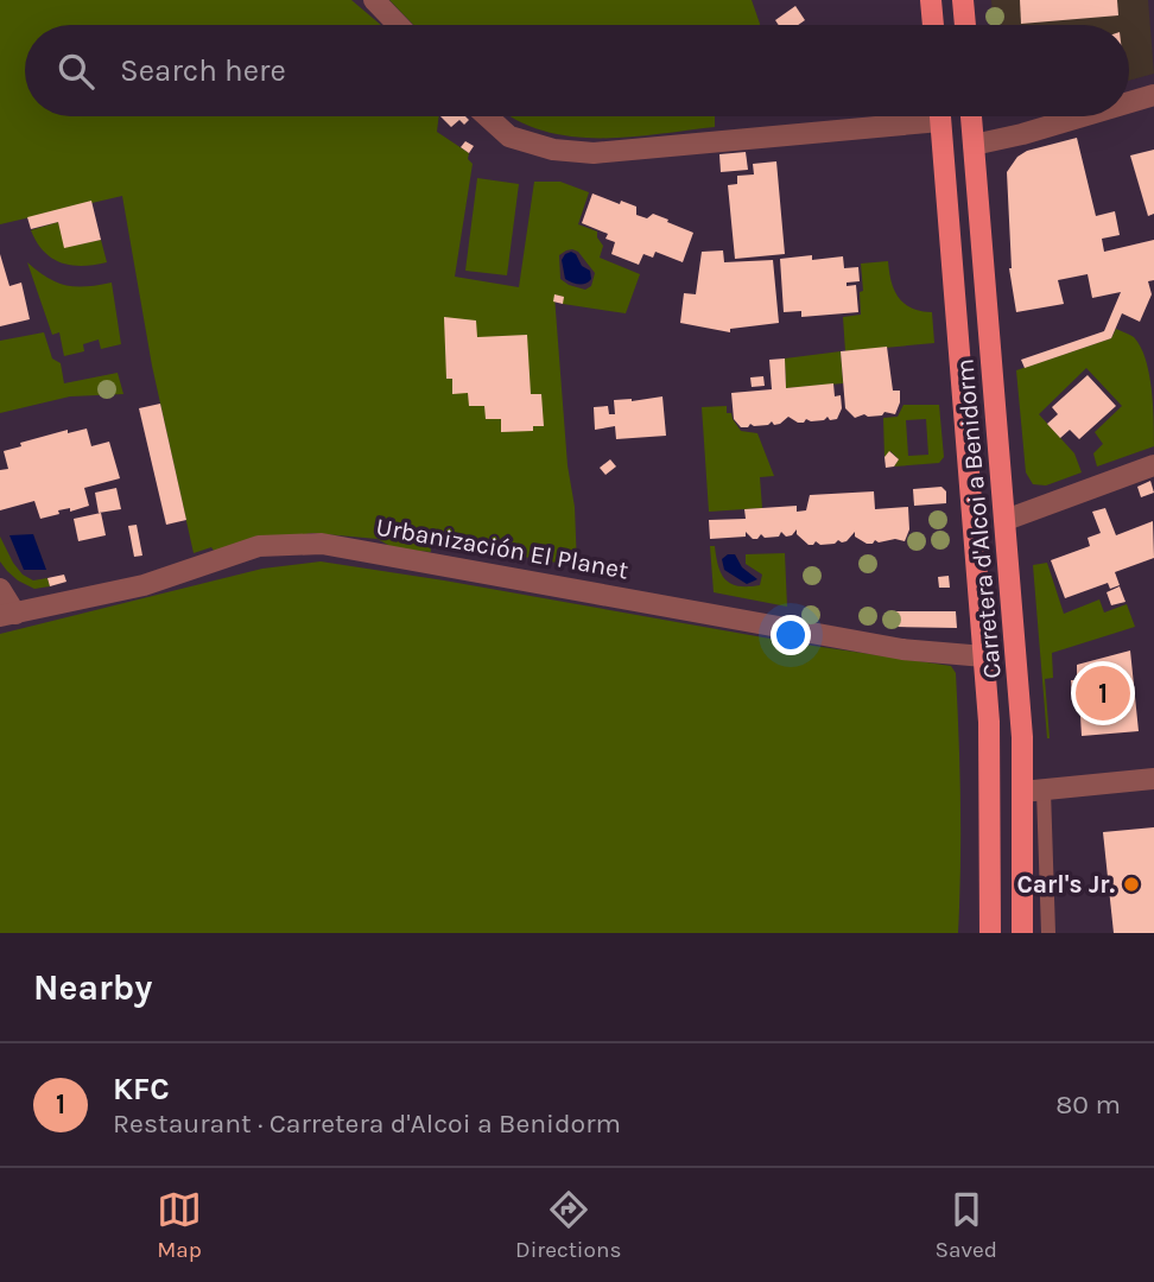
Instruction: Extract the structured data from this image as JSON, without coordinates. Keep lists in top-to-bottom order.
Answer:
{
  "streets": {
    "main road": ["Carretera d'Alcoi a Benidorm"],
    "street": ["Urbanización El Planet"]
  },
  "crossings": [
    ["Carretera d'Alcoi a Benidorm", "Urbanización El Planet"]
  ],
  "places": ["Carl's Jr."],
  "page": {
    "search": "Search here",
    "pins": "1",
    "heading": "Nearby",
    "list": [
      {
        "mark": "1",
        "name": "KFC",
        "note": "Restaurant · Carretera d'Alcoi a Benidorm",
        "value": "80 m"
      }
    ],
    "nav": ["Map", "Directions", "Saved"]
  }
}
